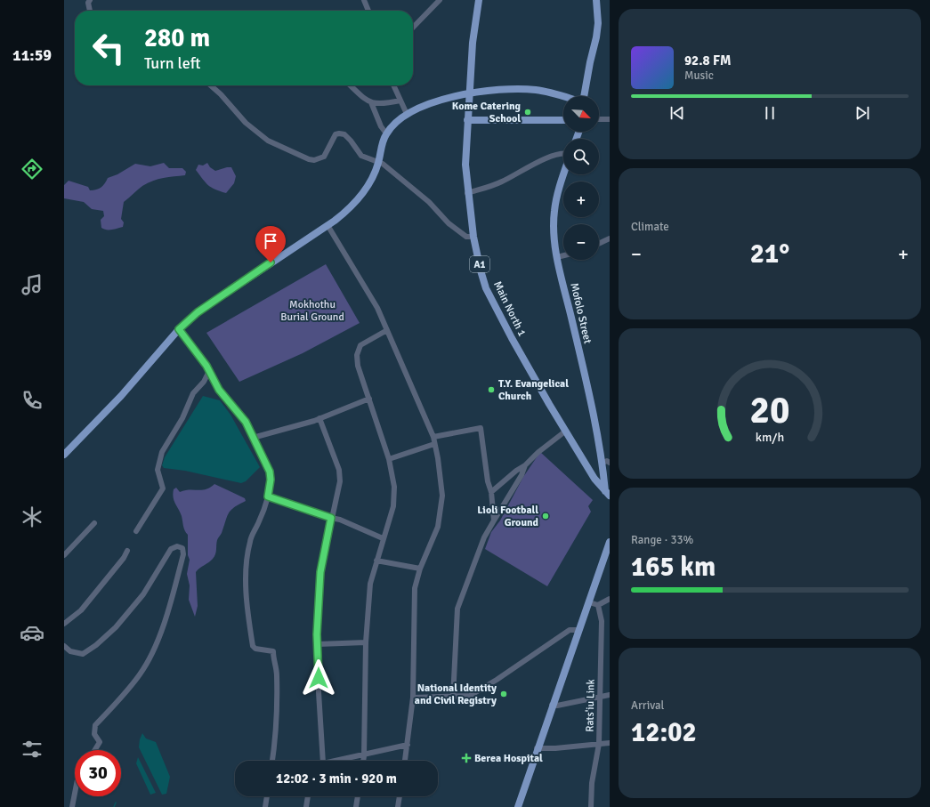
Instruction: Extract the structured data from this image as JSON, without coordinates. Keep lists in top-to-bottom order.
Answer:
{
  "streets": {
    "main road": ["A1", "Main North 1", "Mofolo Street"],
    "street": ["Rats'iu Link"]
  },
  "crossings": [
    ["Main North 1", "Mofolo Street"]
  ],
  "parks": ["Mokhothu Burial Ground"],
  "places": {
    "other": [
      "Kome Catering School",
      "T.Y. Evangelical Church",
      "Lioli Football Ground",
      "National Identity and Civil Registry"
    ],
    "health": ["Berea Hospital"]
  },
  "north": "bottom right",
  "page": {
    "tabs": "11:59",
    "turn": ["280 m", "Turn left"],
    "song": ["92.8 FM", "Music"],
    "map_buttons": ["+", "−"],
    "tile": [
      "Climate",
      ["Range · 33%", "165 km"],
      ["Arrival", "12:02"]
    ],
    "heat": ["−", "21°", "+"],
    "limit": "30",
    "trip": "12:02 · 3 min · 920 m",
    "gauge": ["20", "km/h"]
  }
}
